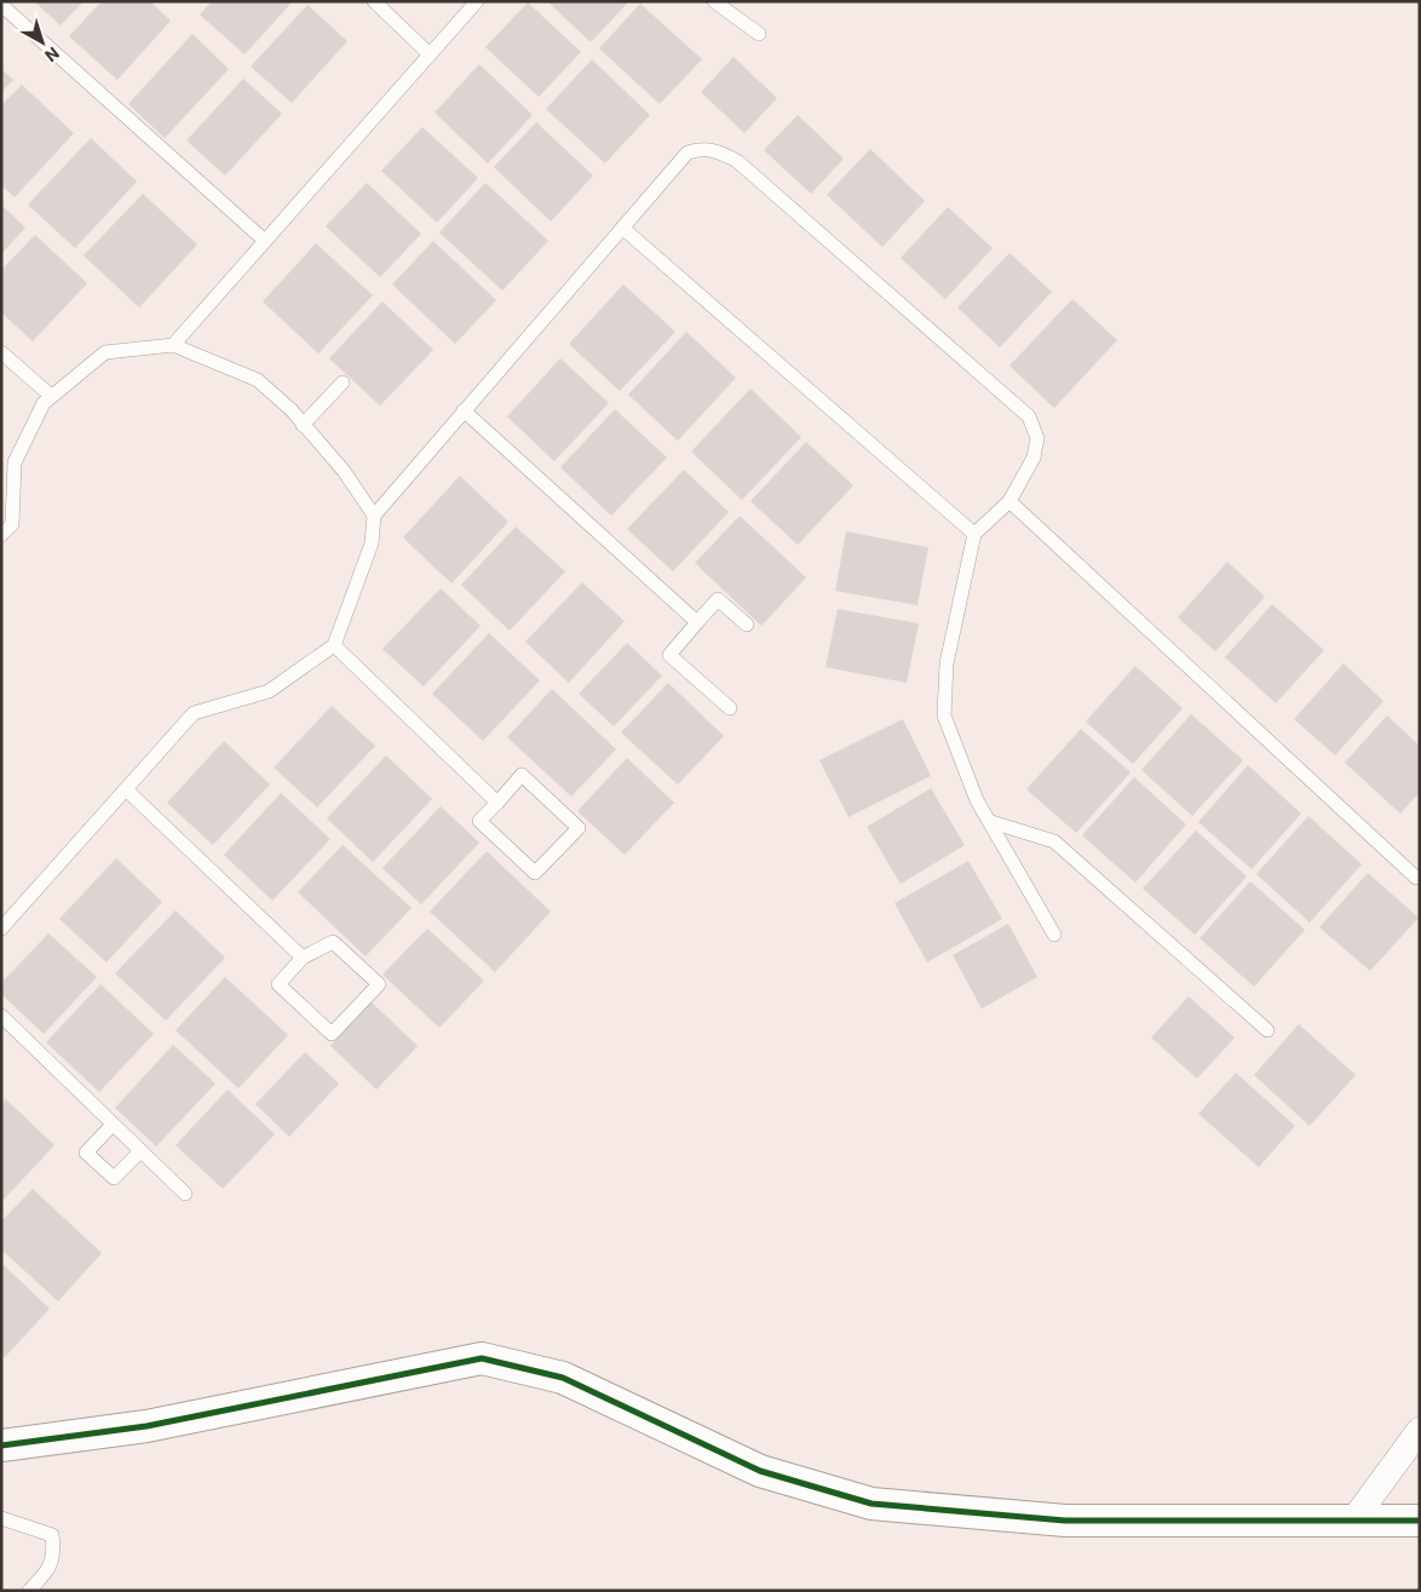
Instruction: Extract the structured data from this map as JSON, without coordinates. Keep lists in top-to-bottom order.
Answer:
{
  "north": "bottom right"
}
